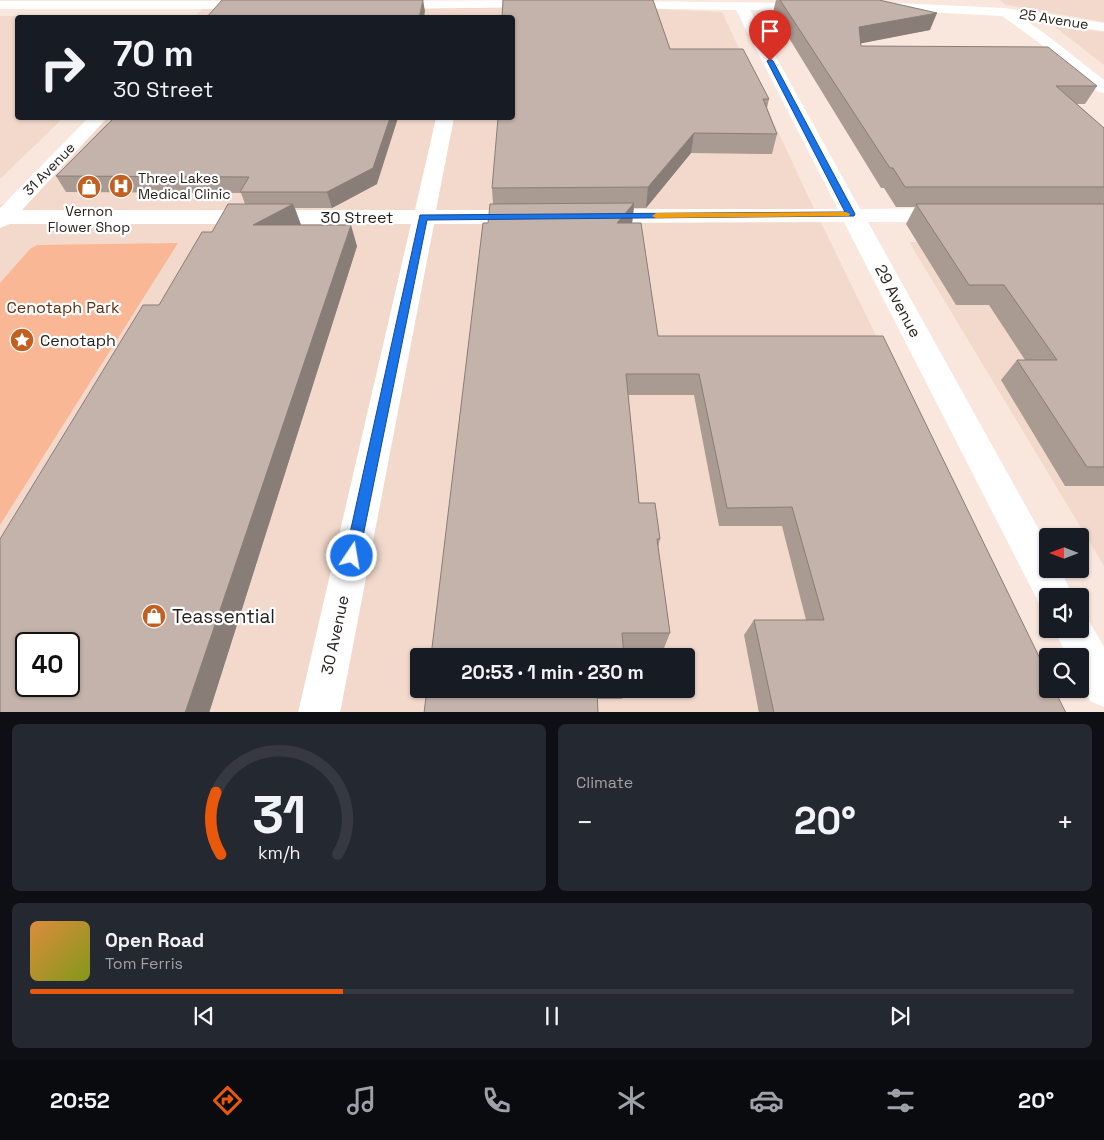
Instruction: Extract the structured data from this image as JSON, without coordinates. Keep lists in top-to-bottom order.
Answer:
{
  "streets": {
    "street": [
      "25 Avenue",
      "31 Avenue",
      "30 Street",
      "29 Avenue",
      "30 Avenue"
    ]
  },
  "crossings": [
    ["31 Avenue", "30 Street"],
    ["30 Street", "30 Avenue"]
  ],
  "parks": ["Cenotaph Park"],
  "places": {
    "hospital": ["Three Lakes Medical Clinic"],
    "shop": ["Vernon Flower Shop", "Teassential"],
    "place": ["Cenotaph"]
  },
  "north": "left",
  "page": {
    "turn": ["70 m", "30 Street"],
    "limit": "40",
    "trip": "20:53 · 1 min · 230 m",
    "tile": "Climate",
    "heat": ["−", "20°", "+"],
    "song": ["Open Road", "Tom Ferris"],
    "tabs": ["20:52", "20°"],
    "gauge": ["31", "km/h"]
  }
}
